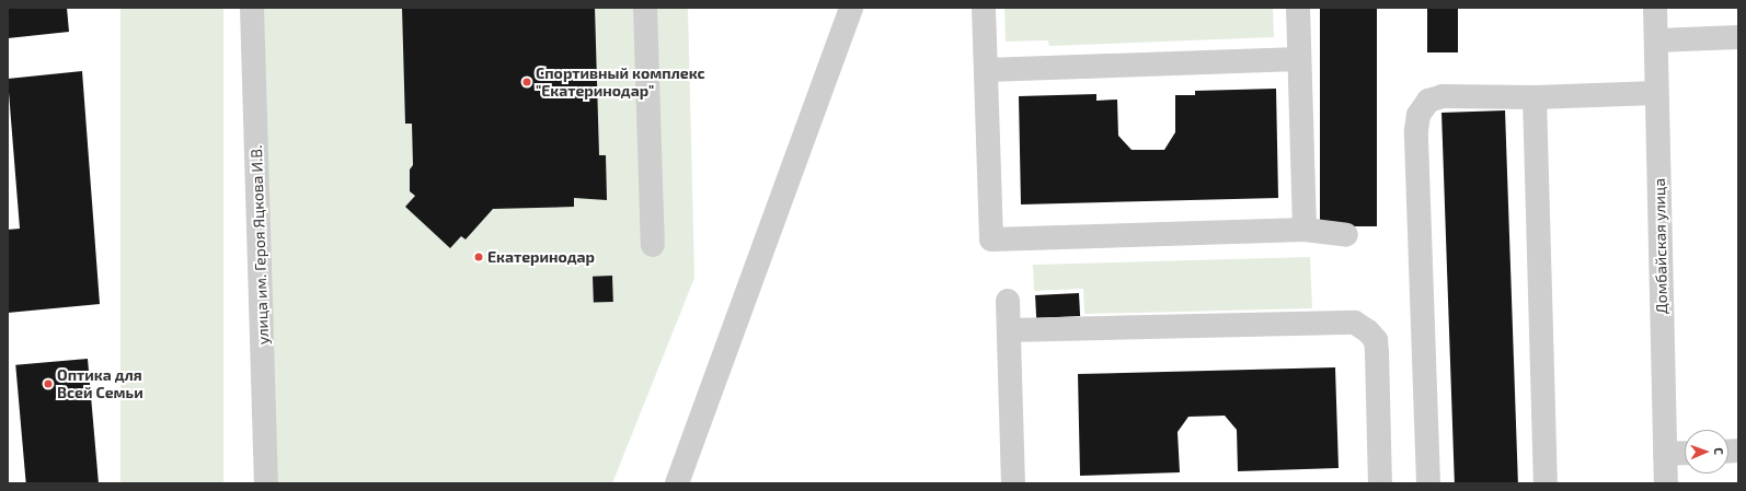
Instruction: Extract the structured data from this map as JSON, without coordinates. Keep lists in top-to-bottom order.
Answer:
{
  "streets": {
    "street": ["улица им. Героя Яцкова И.В.", "Домбайская улица"]
  },
  "places": ["Спортивный комплекс \"Екатеринодар\"", "Екатеринодар", "Оптика для Всей Семьи"],
  "north": "right"
}
